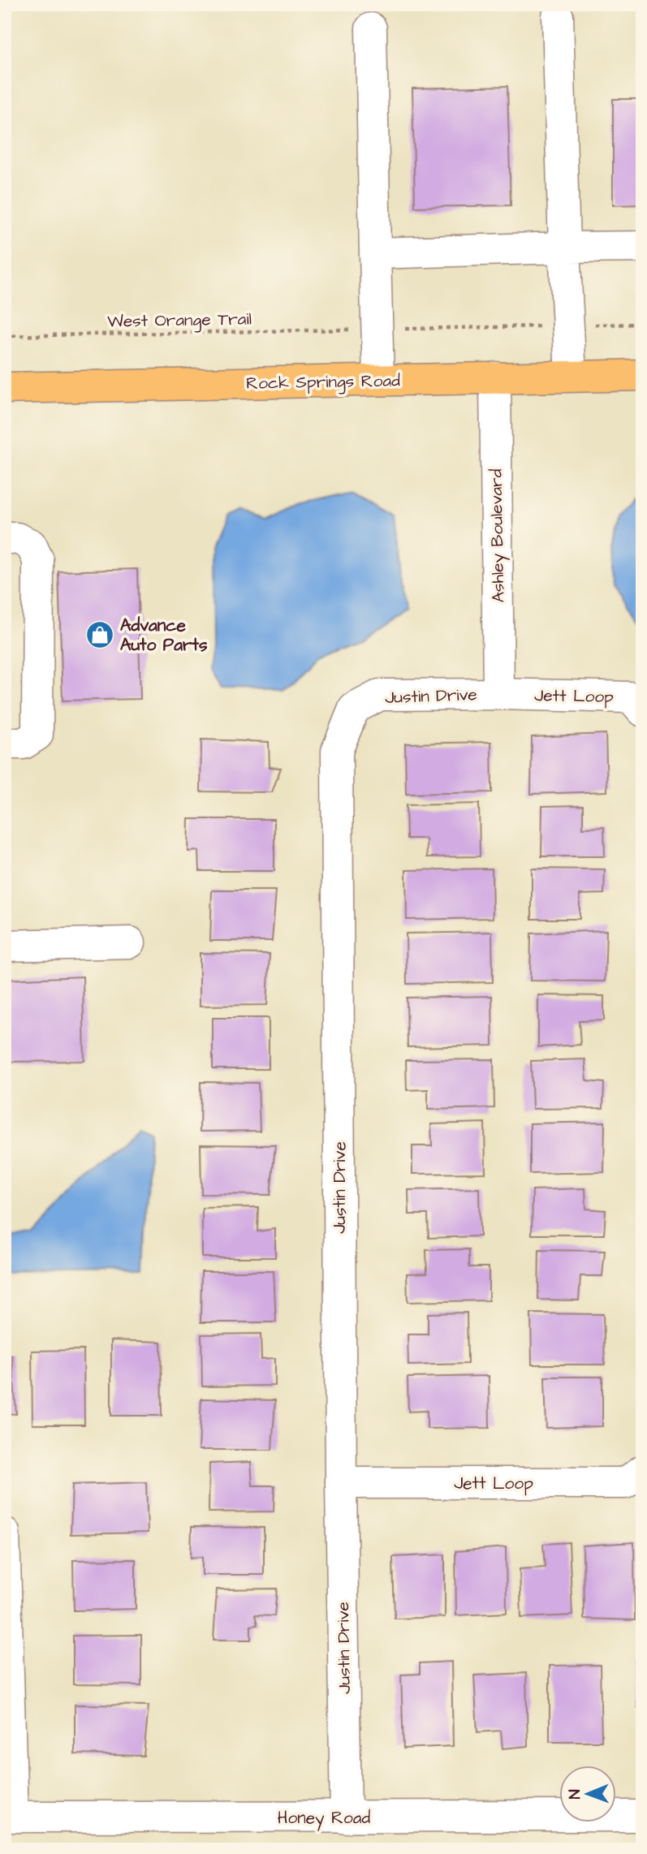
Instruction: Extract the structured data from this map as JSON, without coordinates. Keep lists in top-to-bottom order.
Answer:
{
  "streets": {
    "main road": ["Rock Springs Road"],
    "street": [
      "Ashley Boulevard",
      "Justin Drive",
      "Jett Loop",
      "Honey Road"
    ],
    "path": ["West Orange Trail"]
  },
  "crossings": [
    ["Rock Springs Road", "Ashley Boulevard"],
    ["Ashley Boulevard", "Justin Drive"],
    ["Ashley Boulevard", "Jett Loop"],
    ["Justin Drive", "Jett Loop"],
    ["Justin Drive", "Honey Road"]
  ],
  "places": {
    "shop": ["Advance Auto Parts"]
  },
  "north": "left"
}
